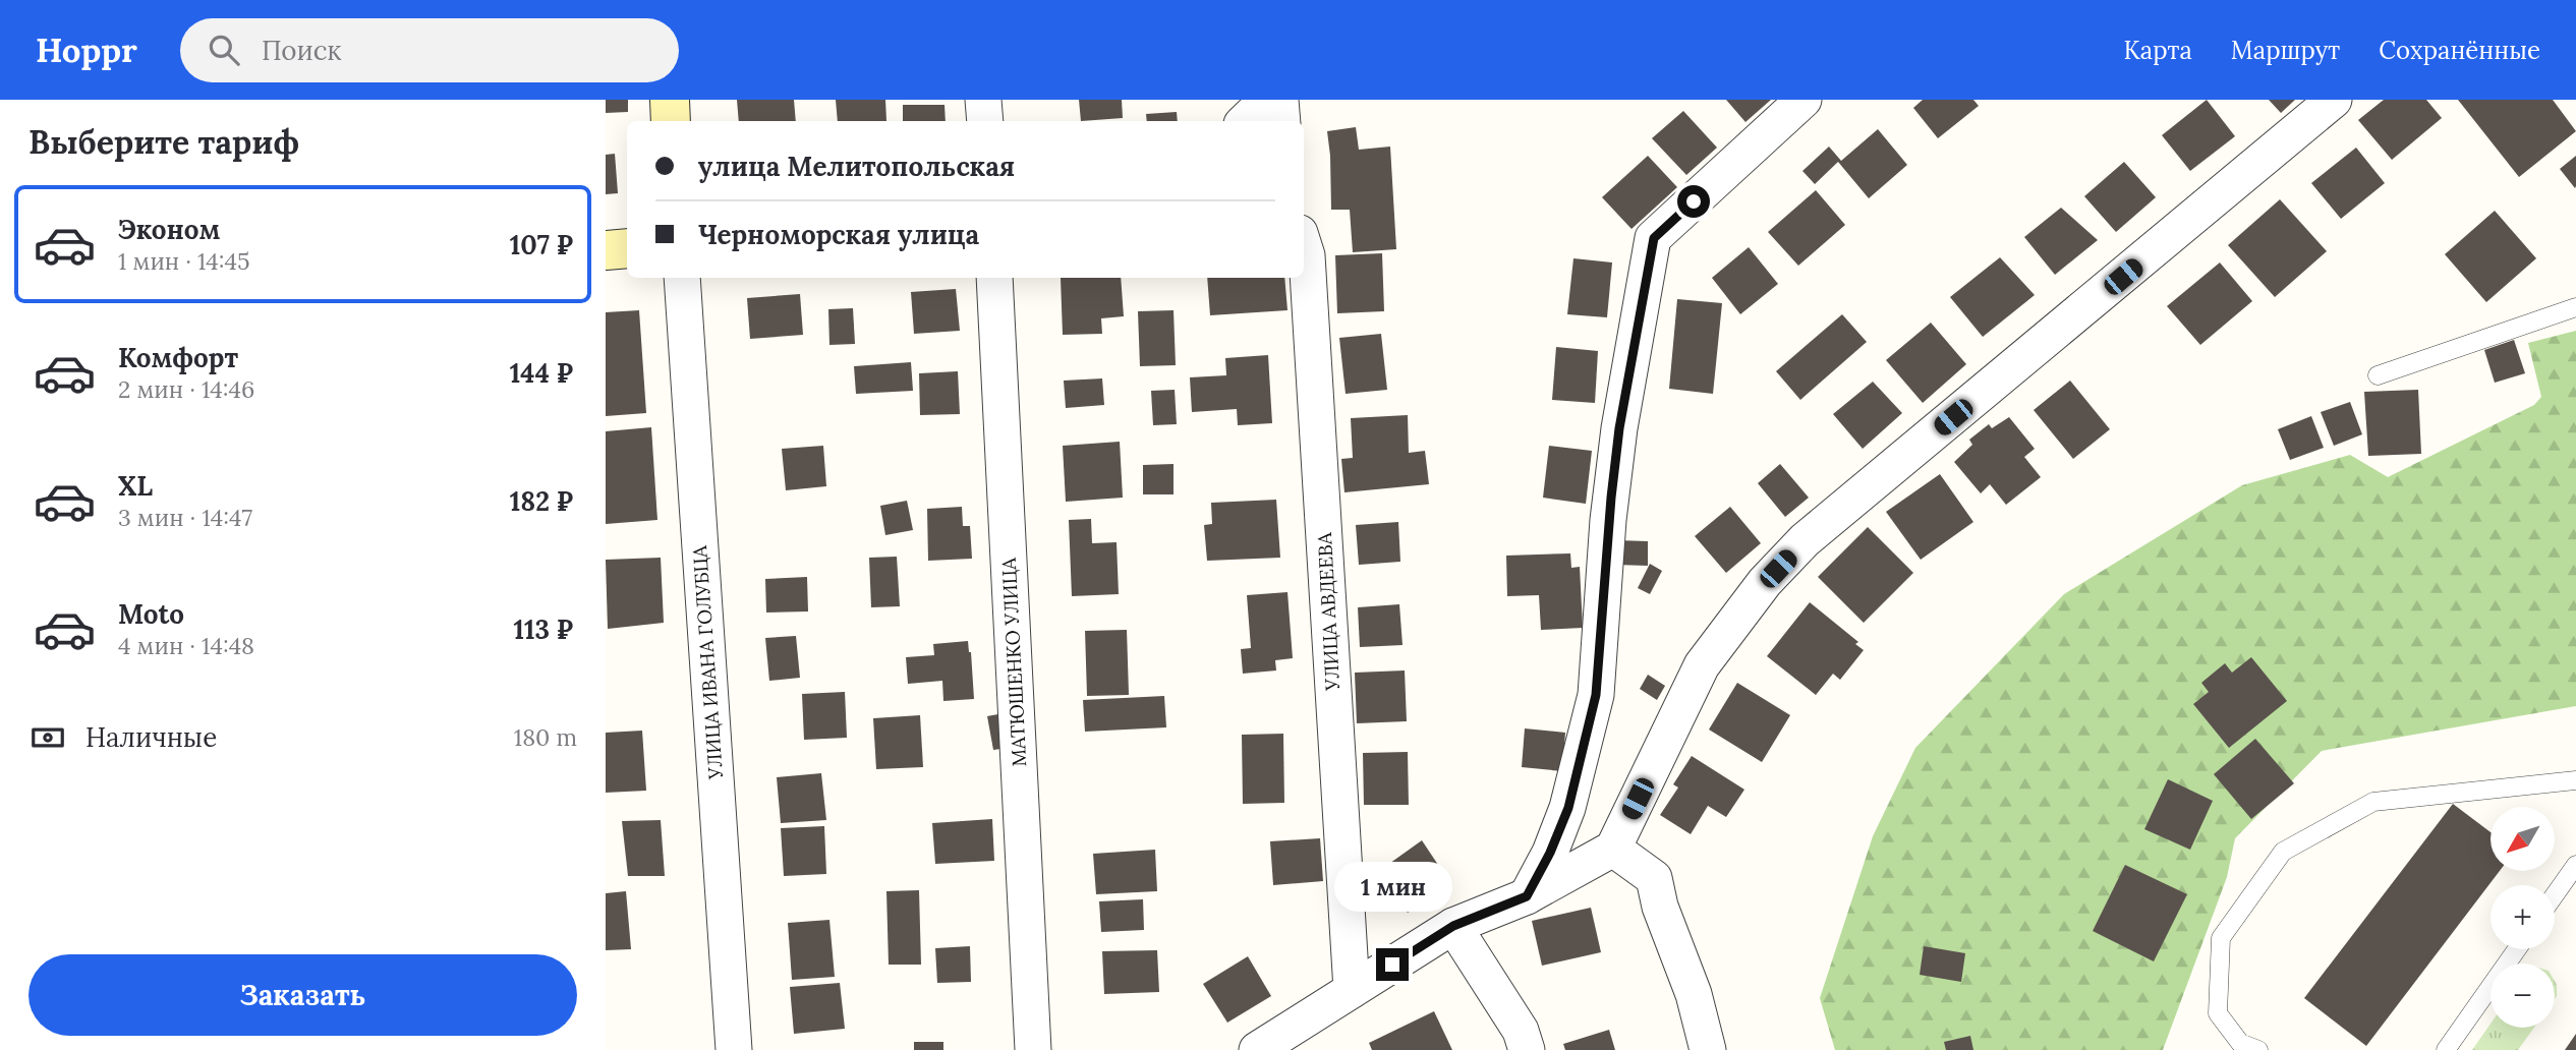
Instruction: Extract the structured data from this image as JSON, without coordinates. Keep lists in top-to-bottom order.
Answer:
{
  "streets": {
    "street": ["УЛИЦА АВДЕЕВА", "УЛИЦА ИВАНА ГОЛУБЦА", "МАТЮШЕНКО УЛИЦА"]
  },
  "north": "bottom left",
  "page": {
    "header": "Hoppr",
    "search": "Поиск",
    "nav": ["Карта", "Маршрут", "Сохранённые"],
    "heading": "Выберите тариф",
    "banner": ["улица Мелитопольская", "Черноморская улица"],
    "list": [
      {
        "name": "Эконом",
        "note": "1 мин · 14:45",
        "value": "107 ₽"
      },
      {
        "name": "Комфорт",
        "note": "2 мин · 14:46",
        "value": "144 ₽"
      },
      {
        "name": "XL",
        "note": "3 мин · 14:47",
        "value": "182 ₽"
      },
      {
        "name": "Moto",
        "note": "4 мин · 14:48",
        "value": "113 ₽"
      }
    ],
    "pay": ["Наличные", "180 m"],
    "map_buttons": ["+", "−"],
    "bubble": "1 мин",
    "buttons": "Заказать"
  }
}
